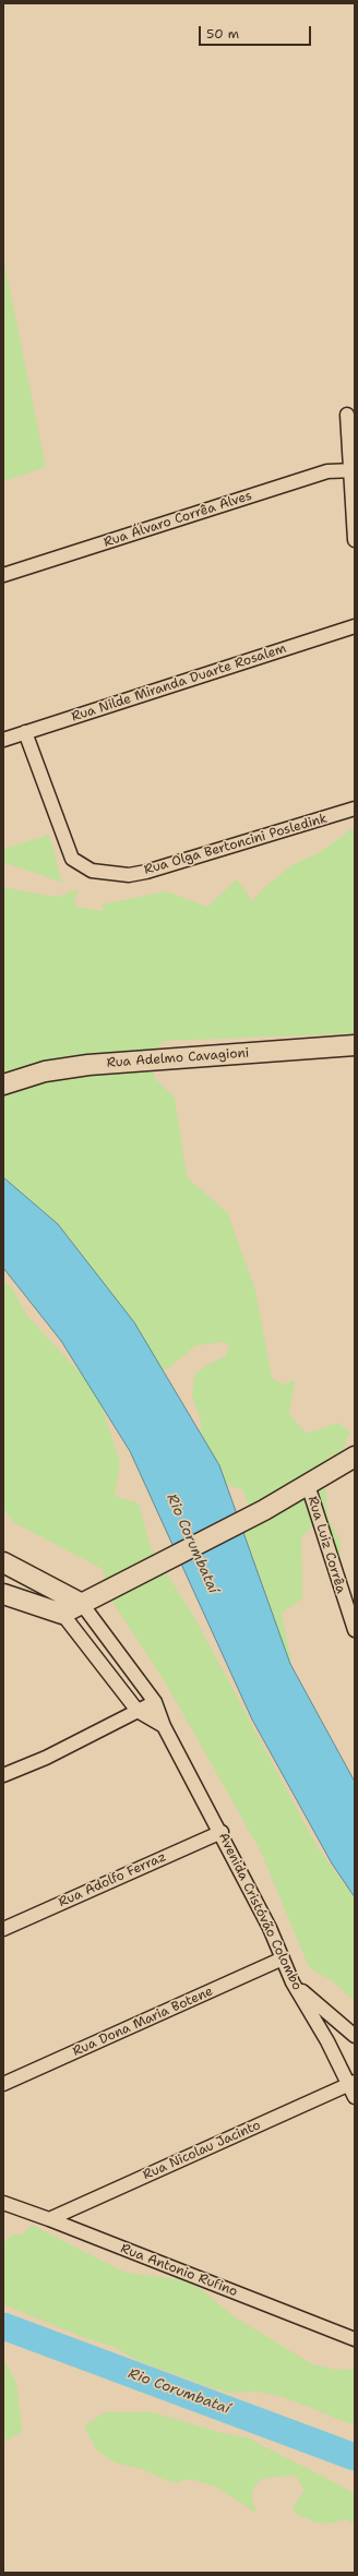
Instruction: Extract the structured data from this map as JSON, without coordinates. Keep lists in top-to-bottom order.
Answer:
{
  "streets": {
    "street": [
      "Rua Álvaro Corrêa Alves",
      "Rua Nilde Miranda Duarte Rosalem",
      "Rua Olga Bertoncini Posledink",
      "Rua Adelmo Cavagioni",
      "Rua Luiz Corrêa",
      "Rua Adolfo Ferraz",
      "Avenida Cristóvão Colombo",
      "Rua Dona Maria Botene",
      "Rua Nicolau Jacinto",
      "Rua Antonio Rufino"
    ]
  },
  "crossings": [
    ["Rua Nilde Miranda Duarte Rosalem", "Rua Olga Bertoncini Posledink"],
    ["Rua Adolfo Ferraz", "Avenida Cristóvão Colombo"],
    ["Avenida Cristóvão Colombo", "Rua Dona Maria Botene"],
    ["Avenida Cristóvão Colombo", "Rua Nicolau Jacinto"],
    ["Rua Nicolau Jacinto", "Rua Antonio Rufino"]
  ],
  "water": ["Rio Corumbataí"],
  "scale_bar": "50 m"
}
